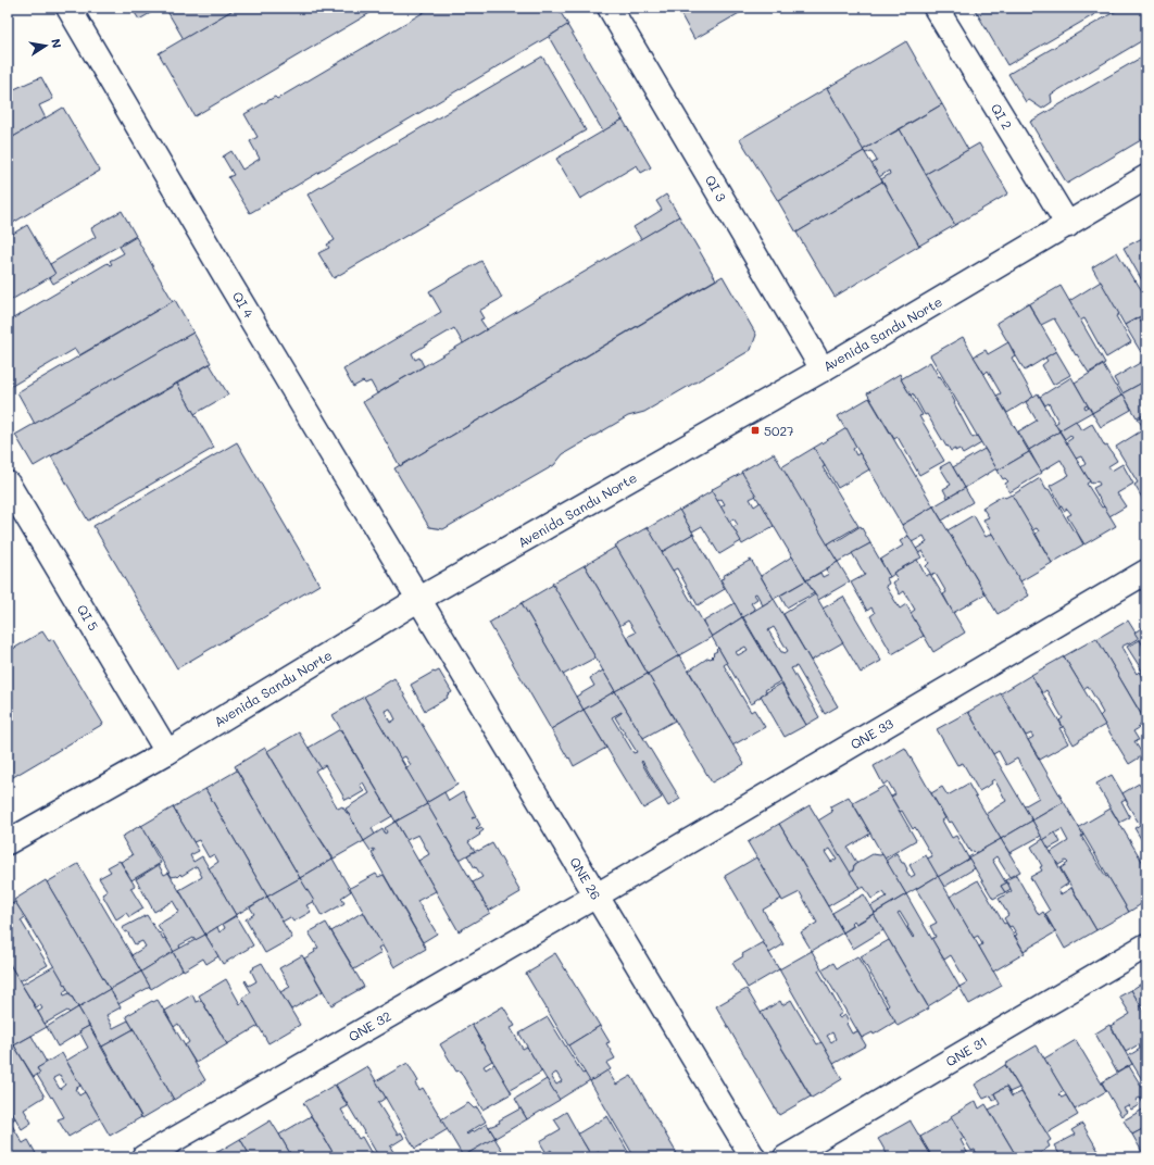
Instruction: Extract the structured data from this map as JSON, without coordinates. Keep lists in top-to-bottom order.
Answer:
{
  "streets": {
    "street": [
      "QI 2",
      "QI 3",
      "QI 4",
      "Avenida Sandu Norte",
      "QI 5",
      "QNE 33",
      "QNE 26",
      "QNE 32",
      "QNE 31"
    ]
  },
  "crossings": [
    ["QI 2", "Avenida Sandu Norte"],
    ["QI 3", "Avenida Sandu Norte"],
    ["QI 4", "Avenida Sandu Norte"],
    ["QI 4", "QNE 26"],
    ["Avenida Sandu Norte", "QI 5"],
    ["Avenida Sandu Norte", "QNE 26"],
    ["QNE 33", "QNE 26"],
    ["QNE 33", "QNE 32"],
    ["QNE 26", "QNE 32"]
  ],
  "places": {
    "transit": ["5027"]
  },
  "north": "right"
}
